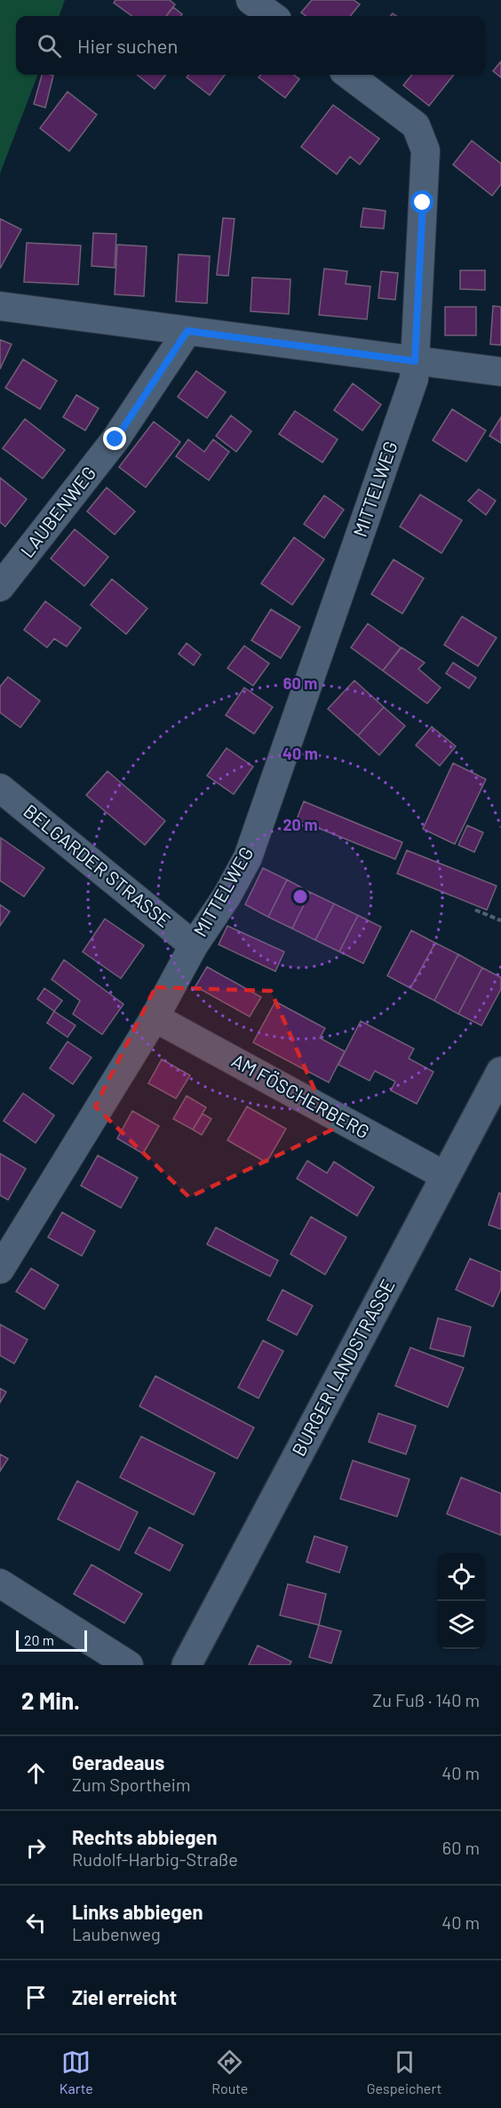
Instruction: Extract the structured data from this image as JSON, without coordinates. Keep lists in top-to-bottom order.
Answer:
{
  "streets": {
    "street": [
      "MITTELWEG",
      "LAUBENWEG",
      "BELGARDER STRASSE",
      "AM FÖSCHERBERG",
      "BURGER LANDSTRASSE"
    ]
  },
  "crossings": [
    ["MITTELWEG", "BELGARDER STRASSE"],
    ["MITTELWEG", "AM FÖSCHERBERG"],
    ["AM FÖSCHERBERG", "BURGER LANDSTRASSE"]
  ],
  "scale_bar": "20 m",
  "page": {
    "search": "Hier suchen",
    "scale": "20 m",
    "heading": ["2 Min.", "Zu Fuß · 140 m"],
    "list": [
      ["Geradeaus", "Zum Sportheim", "40 m"],
      ["Rechts abbiegen", "Rudolf-Harbig-Straße", "60 m"],
      ["Links abbiegen", "Laubenweg", "40 m"],
      "Ziel erreicht"
    ],
    "nav": ["Karte", "Route", "Gespeichert"]
  },
  "rings": ["60 m", "40 m", "20 m"]
}
